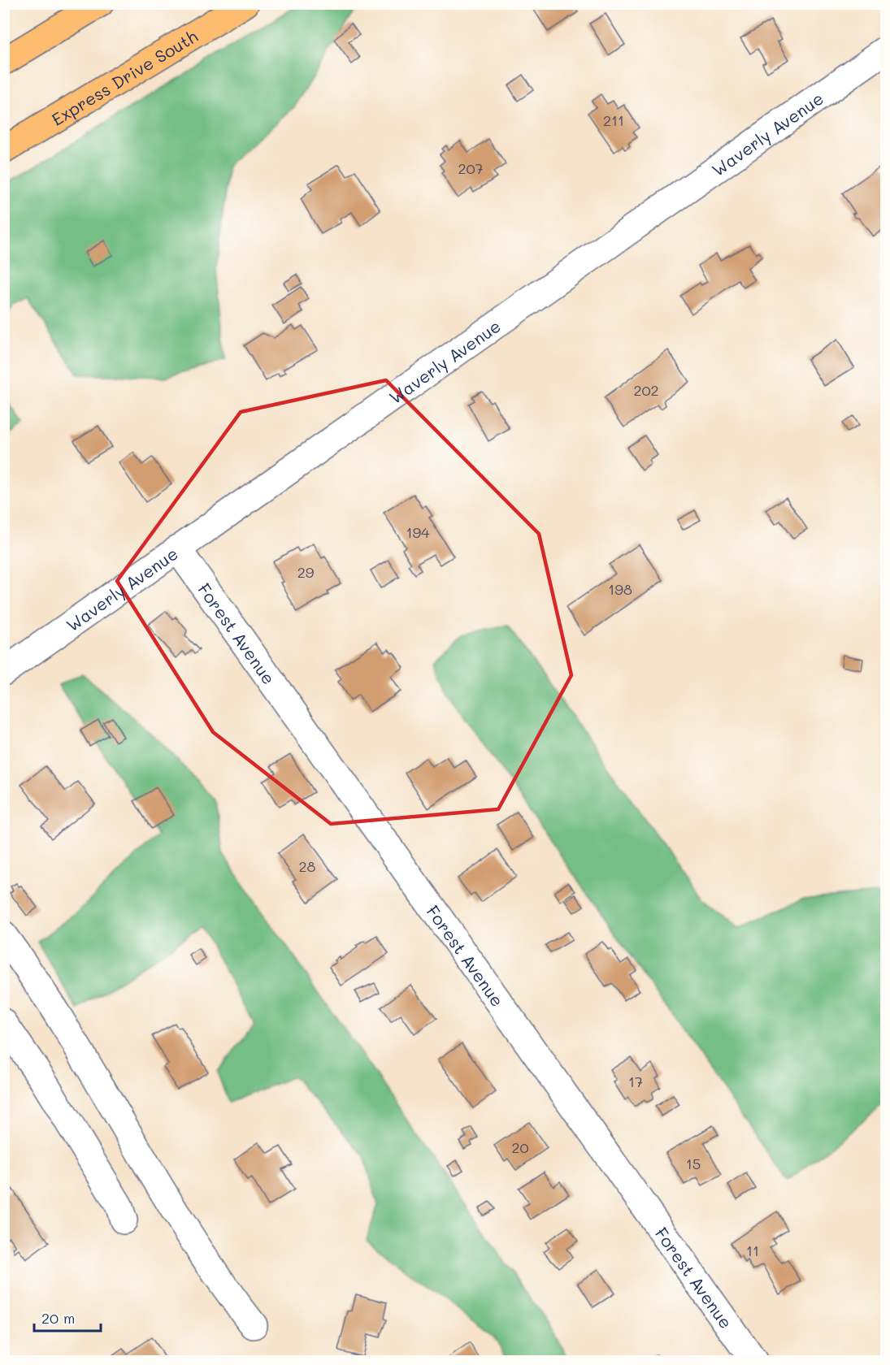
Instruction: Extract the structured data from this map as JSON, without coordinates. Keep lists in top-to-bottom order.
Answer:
{
  "streets": {
    "main road": ["Express Drive South"],
    "street": ["Waverly Avenue", "Forest Avenue"]
  },
  "crossings": [
    ["Waverly Avenue", "Forest Avenue"]
  ],
  "house_numbers": [
    "211",
    "207",
    "202",
    "194",
    "29",
    "198",
    "28",
    "17",
    "20",
    "15",
    "11"
  ],
  "scale_bar": "20 m"
}
